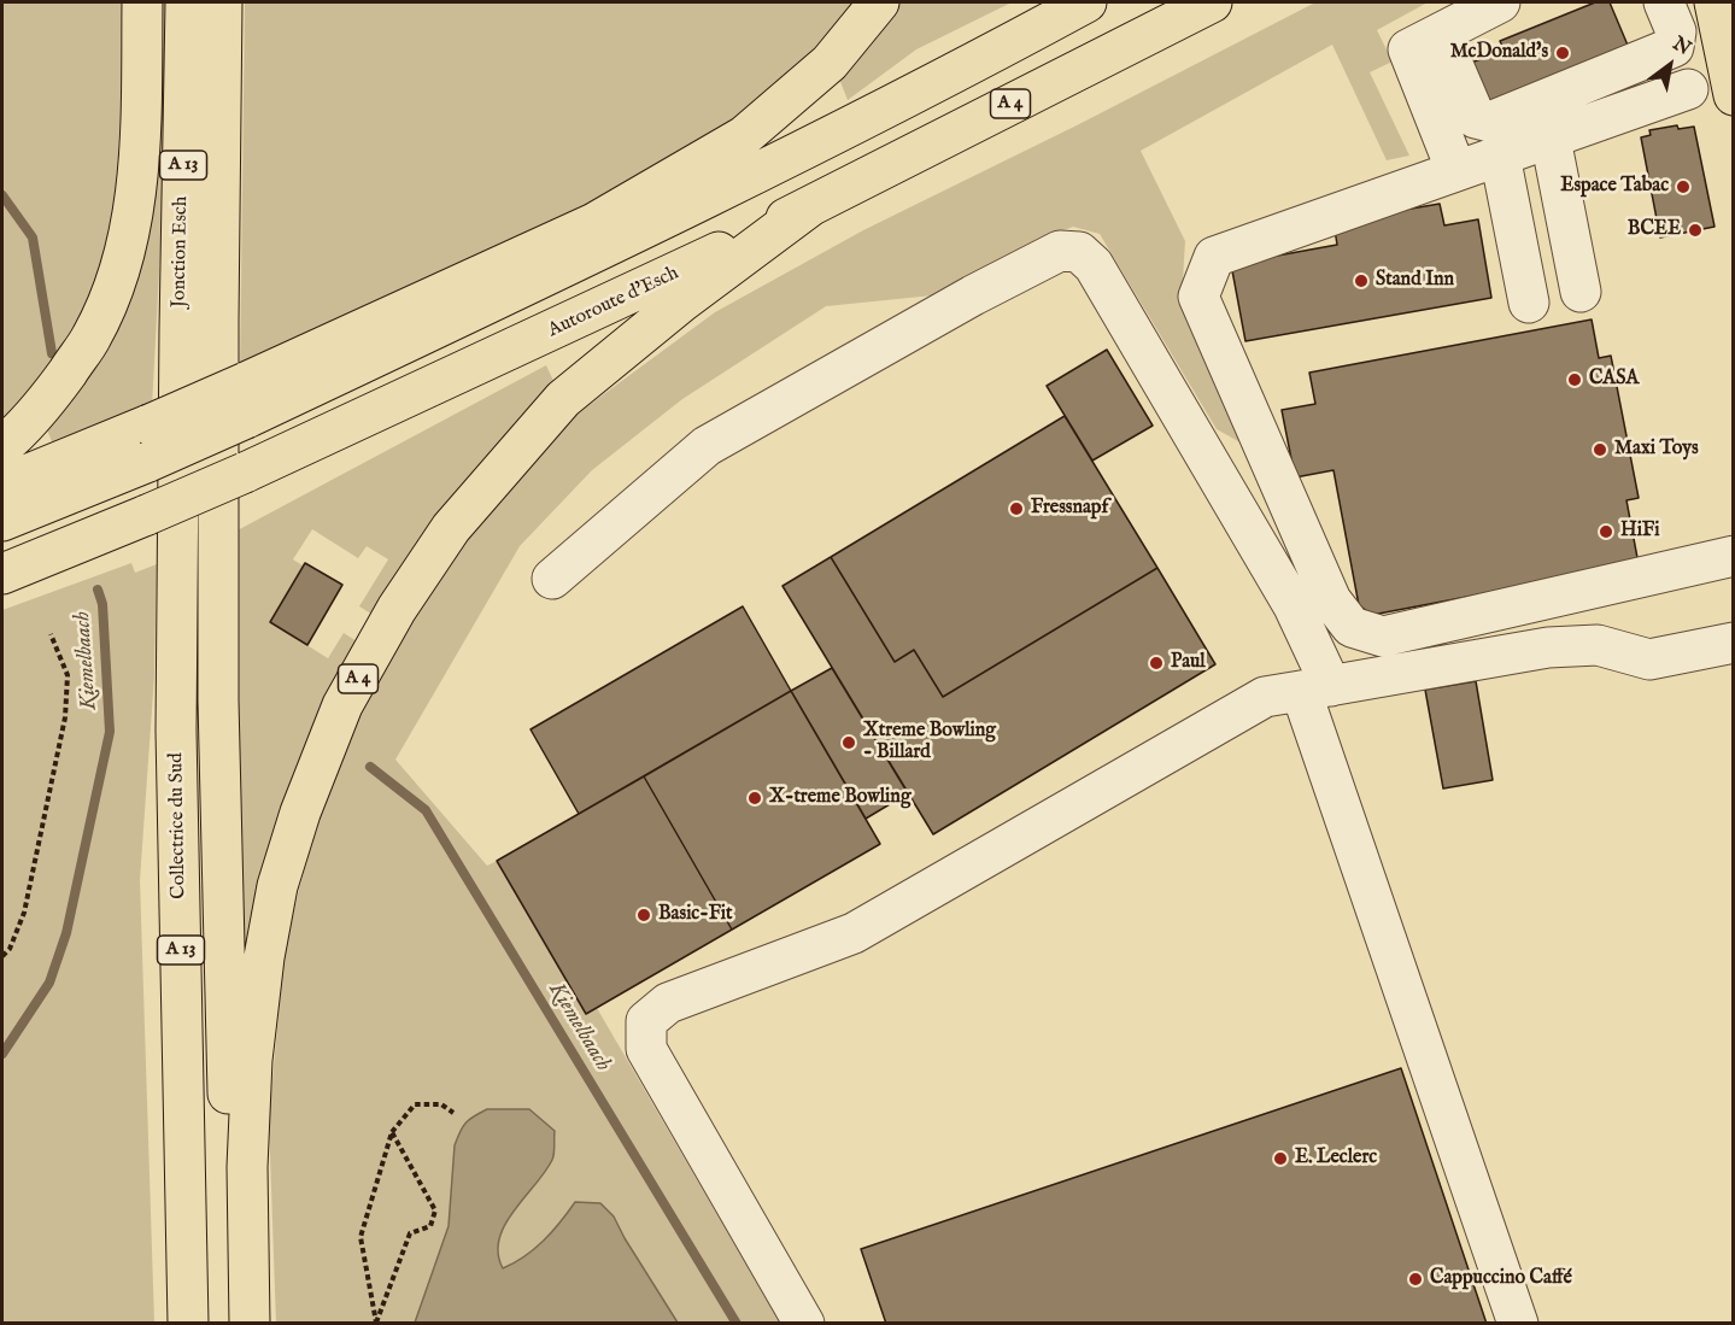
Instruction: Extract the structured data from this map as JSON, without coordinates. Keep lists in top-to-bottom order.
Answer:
{
  "streets": {
    "main road": [
      "A 4",
      "A 13",
      "Jonction Esch",
      "Autoroute d'Esch",
      "Collectrice du Sud"
    ]
  },
  "crossings": [
    ["A 4", "Autoroute d'Esch"],
    ["Jonction Esch", "Collectrice du Sud"]
  ],
  "water": ["Kiemelbaach"],
  "places": [
    "McDonald's",
    "Espace Tabac",
    "BCEE",
    "Stand Inn",
    "CASA",
    "Maxi Toys",
    "Fressnapf",
    "HiFi",
    "Paul",
    "Xtreme Bowling - Billard",
    "X-treme Bowling",
    "Basic-Fit",
    "E. Leclerc",
    "Cappuccino Caffé"
  ],
  "north": "top right"
}
